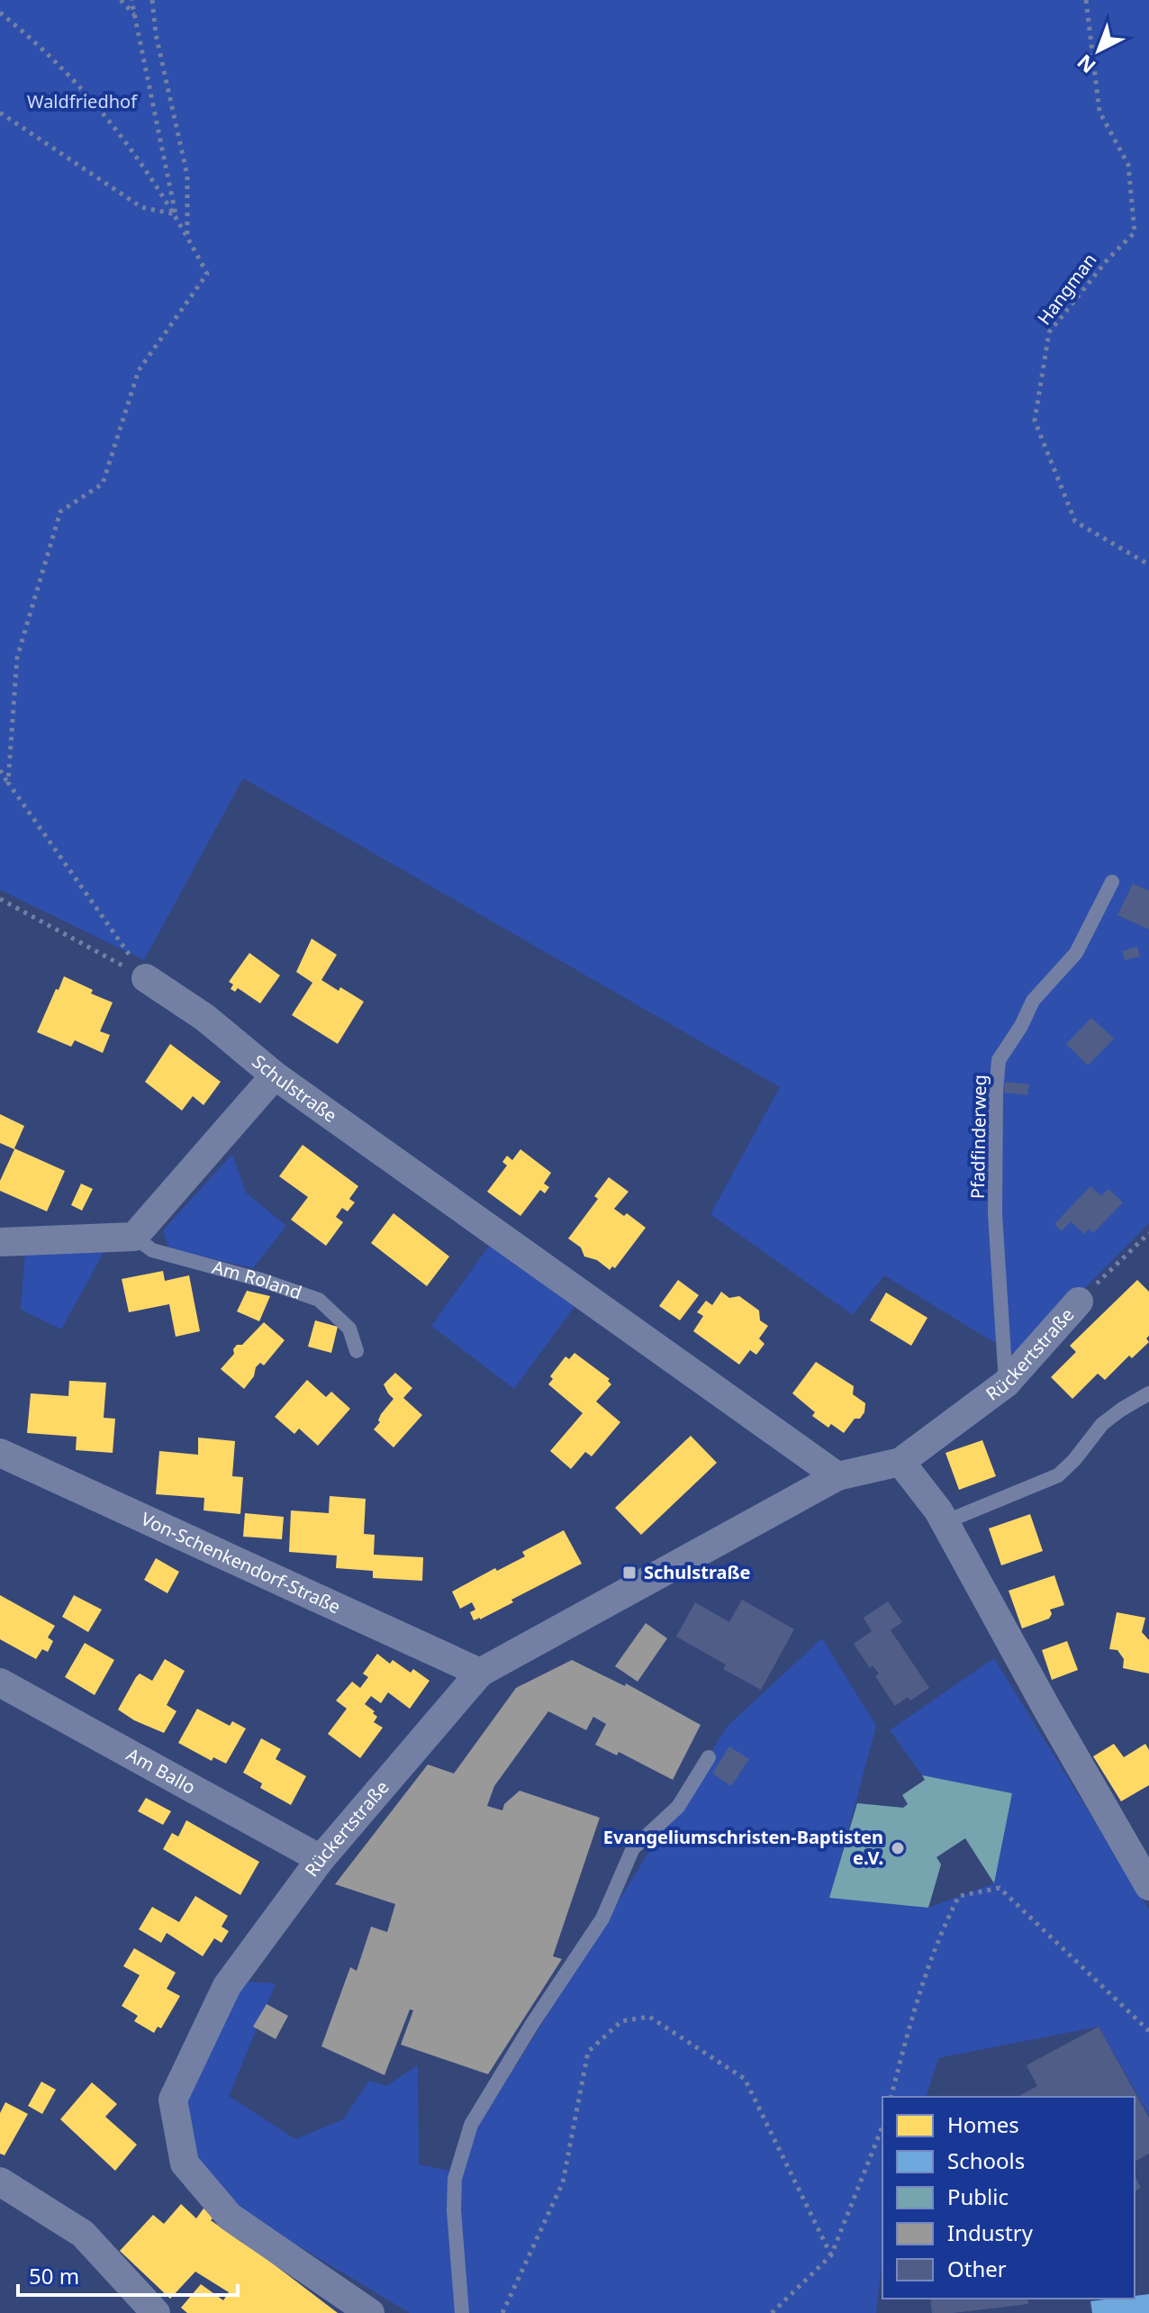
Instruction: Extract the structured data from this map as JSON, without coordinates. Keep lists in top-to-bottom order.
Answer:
{
  "streets": {
    "street": [
      "Schulstraße",
      "Rückertstraße",
      "Von-Schenkendorf-Straße",
      "Am Ballo"
    ],
    "lane": ["Pfadfinderweg", "Am Roland"],
    "path": ["Hangman"]
  },
  "crossings": [
    ["Schulstraße", "Rückertstraße"],
    ["Pfadfinderweg", "Rückertstraße"],
    ["Rückertstraße", "Von-Schenkendorf-Straße"],
    ["Rückertstraße", "Am Ballo"]
  ],
  "parks": ["Waldfriedhof"],
  "places": {
    "transit": ["Schulstraße"],
    "other": ["Evangeliumschristen-Baptisten e.V."]
  },
  "legend": [
    "Homes",
    "Schools",
    "Public",
    "Industry",
    "Other"
  ],
  "scale_bar": "50 m",
  "north": "bottom left"
}
